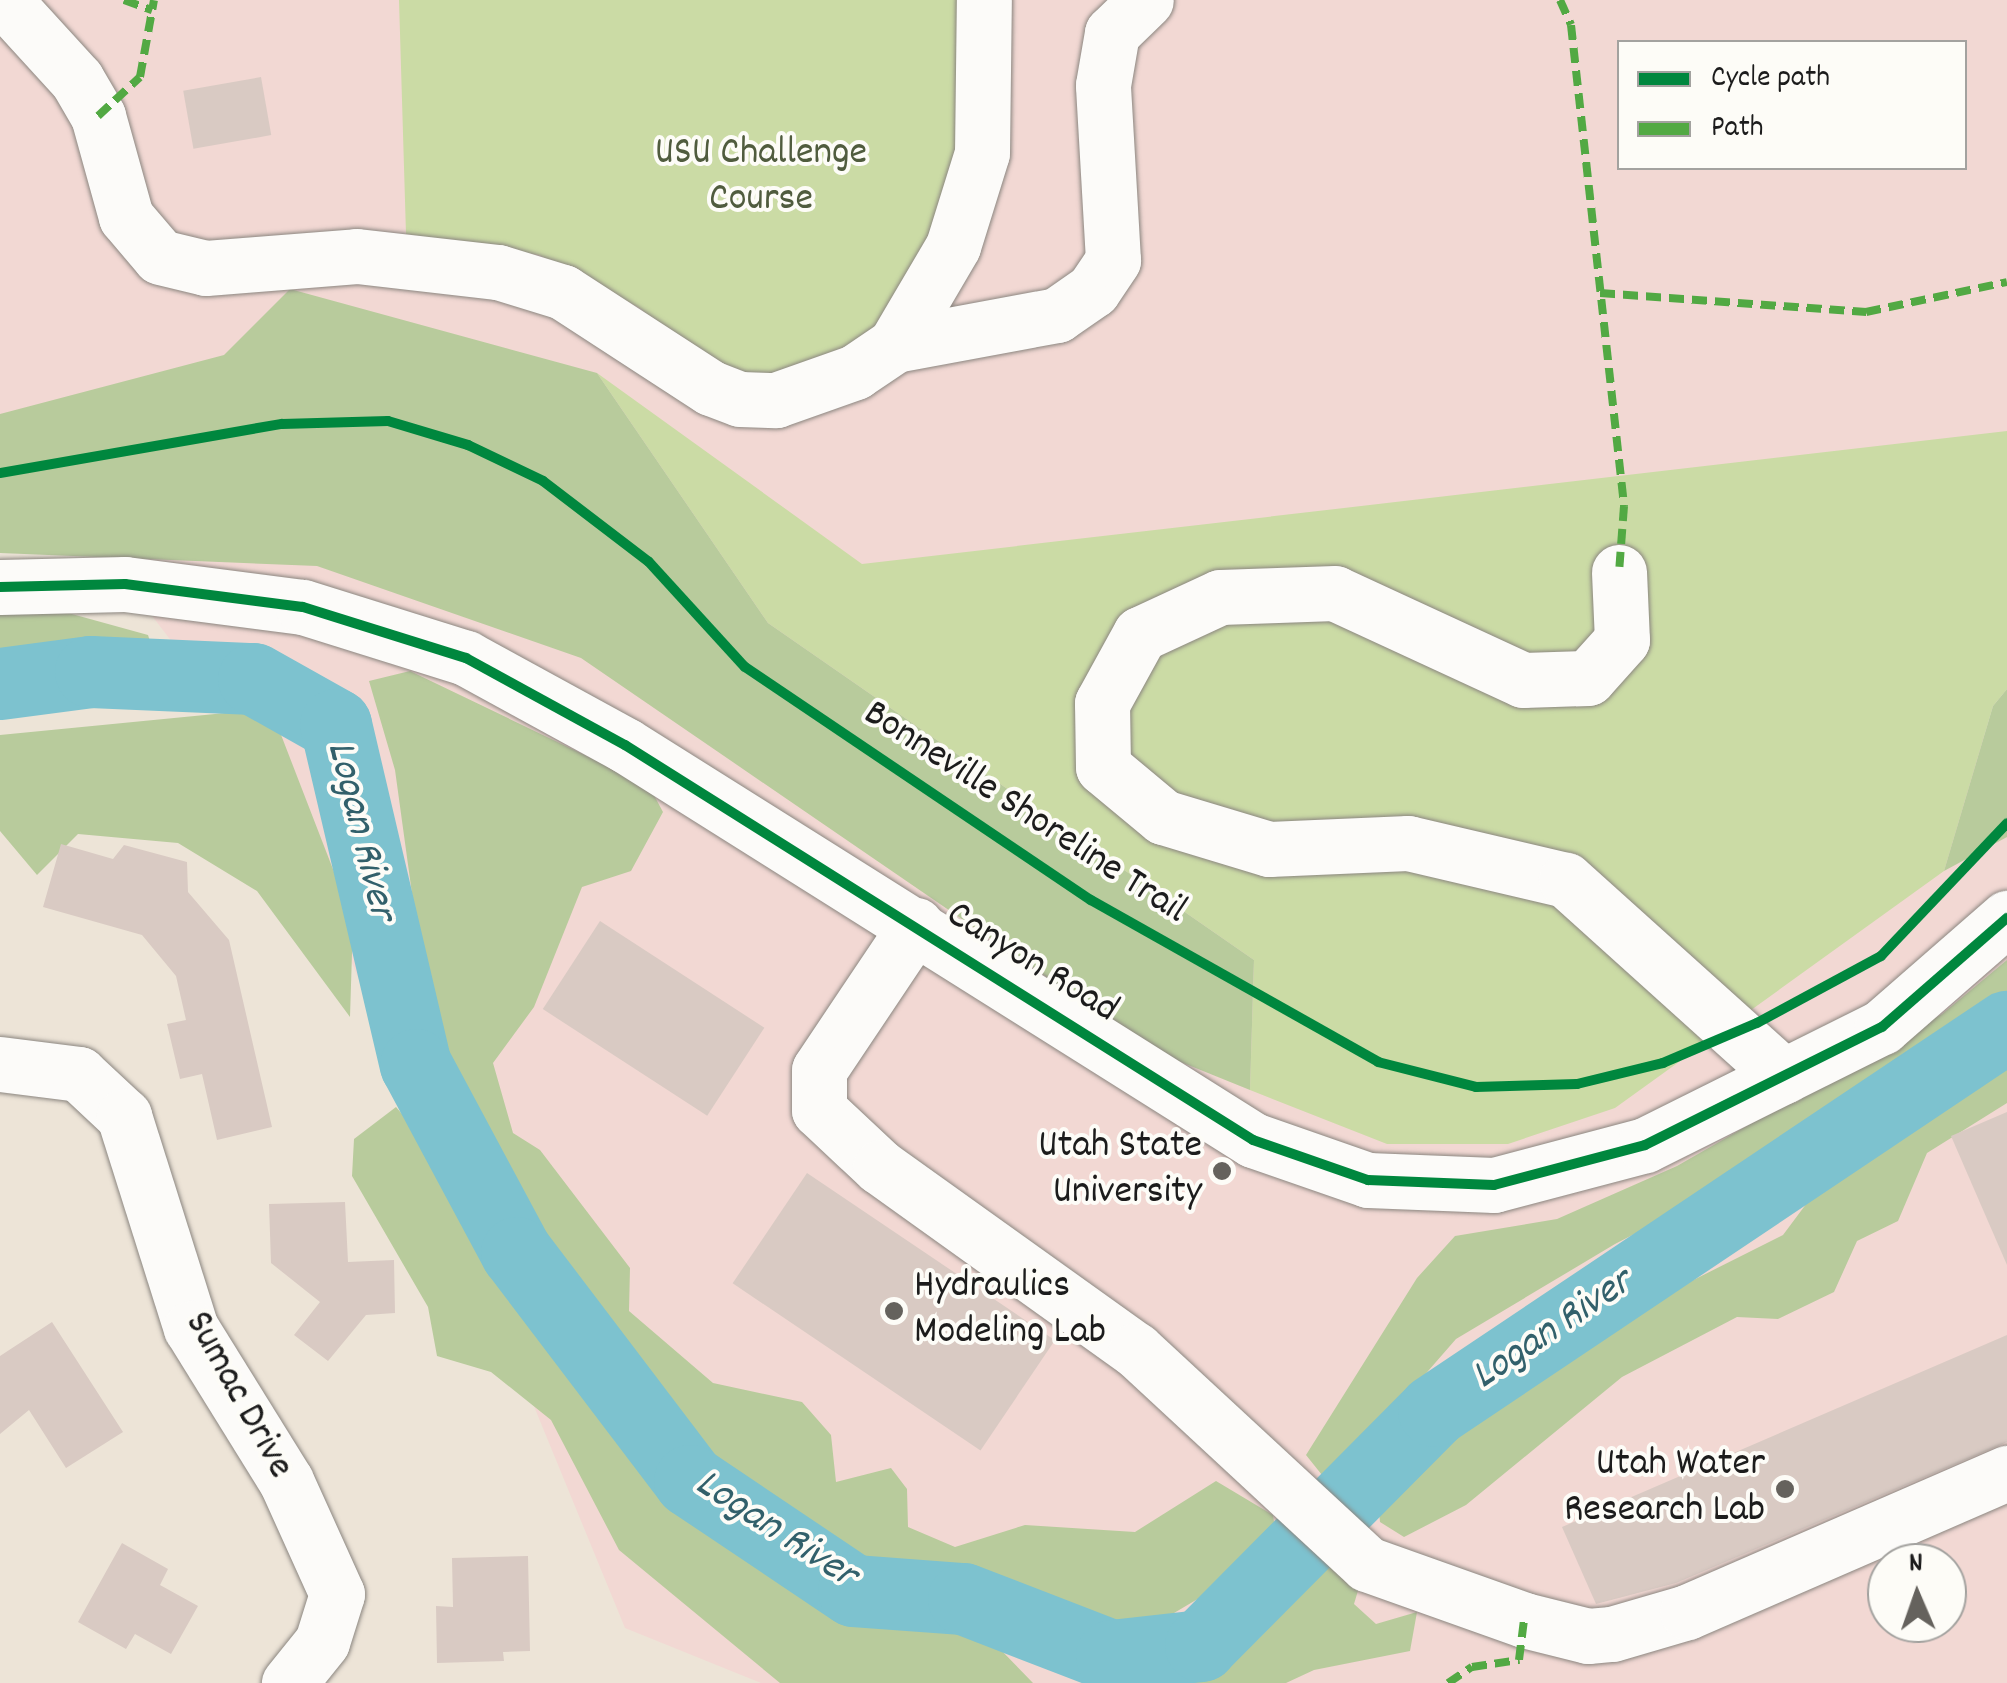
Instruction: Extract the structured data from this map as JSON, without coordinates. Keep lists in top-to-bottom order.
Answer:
{
  "streets": {
    "street": ["Canyon Road", "Sumac Drive"],
    "cycle path": ["Bonneville Shoreline Trail"]
  },
  "water": ["Logan River"],
  "parks": ["USU Challenge Course"],
  "places": ["Utah State University", "Hydraulics Modeling Lab", "Utah Water Research Lab"],
  "legend": ["Cycle path", "Path"],
  "north": "top"
}
